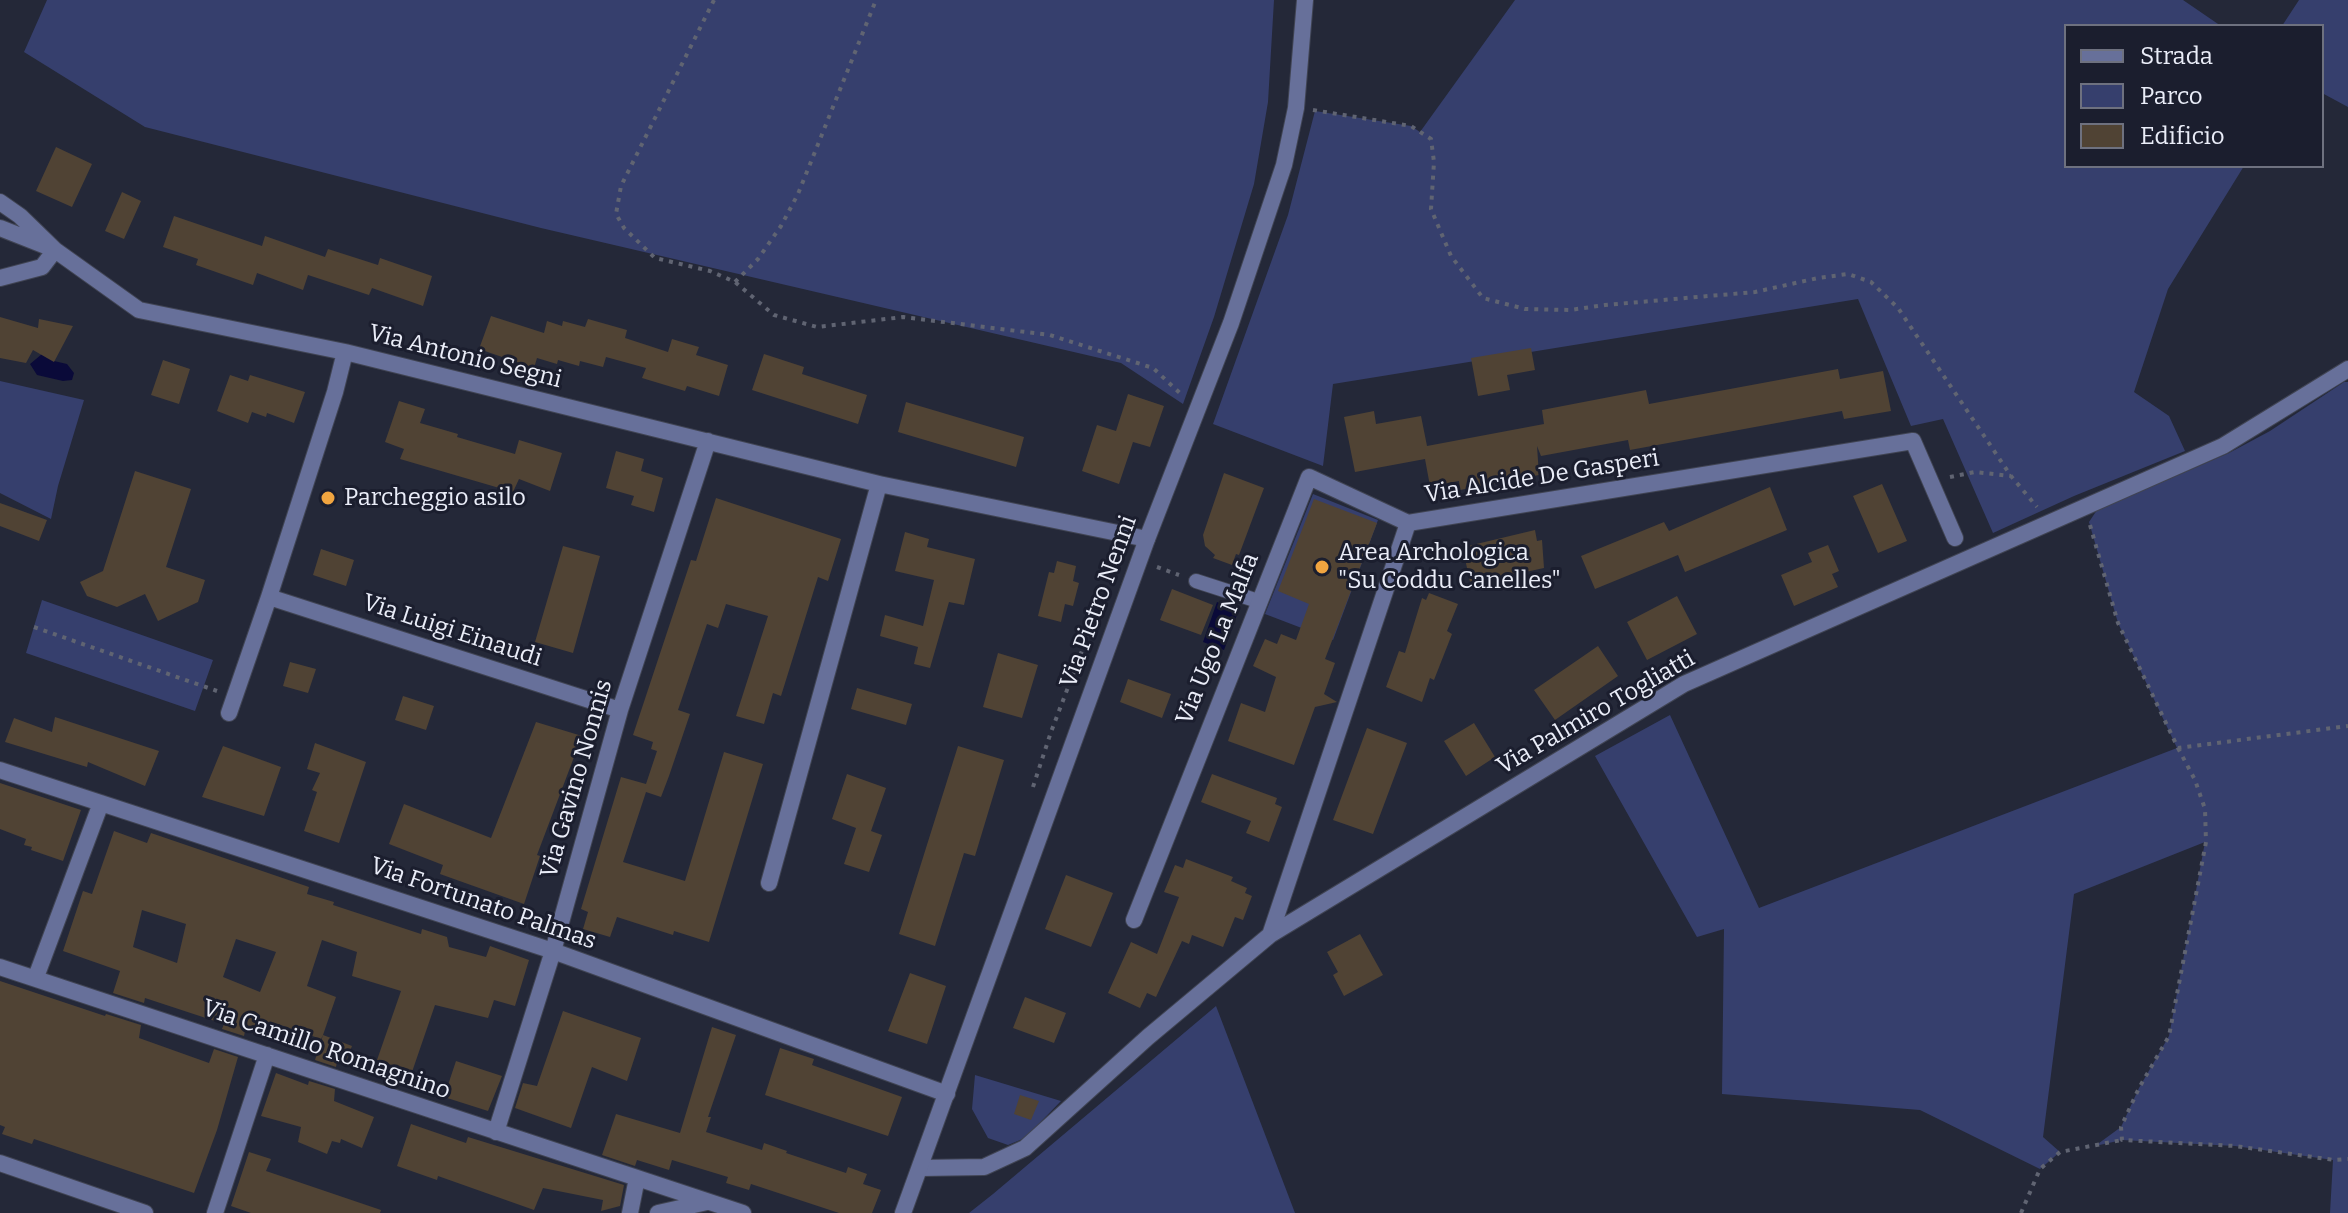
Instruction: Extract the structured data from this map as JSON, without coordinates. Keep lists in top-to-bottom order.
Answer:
{
  "streets": {
    "street": [
      "Via Antonio Segni",
      "Via Alcide De Gasperi",
      "Via Pietro Nenni",
      "Via Luigi Einaudi",
      "Via Ugo La Malfa",
      "Via Palmiro Togliatti",
      "Via Gavino Nonnis",
      "Via Fortunato Palmas",
      "Via Camillo Romagnino"
    ]
  },
  "crossings": [
    ["Via Antonio Segni", "Via Pietro Nenni"],
    ["Via Antonio Segni", "Via Gavino Nonnis"],
    ["Via Alcide De Gasperi", "Via Ugo La Malfa"],
    ["Via Alcide De Gasperi", "Via Palmiro Togliatti"],
    ["Via Pietro Nenni", "Via Palmiro Togliatti"],
    ["Via Pietro Nenni", "Via Fortunato Palmas"],
    ["Via Luigi Einaudi", "Via Gavino Nonnis"],
    ["Via Gavino Nonnis", "Via Fortunato Palmas"],
    ["Via Gavino Nonnis", "Via Camillo Romagnino"]
  ],
  "places": ["Parcheggio asilo", "Area Archologica \"Su Coddu Canelles\""],
  "legend": ["Strada", "Parco", "Edificio"]
}
